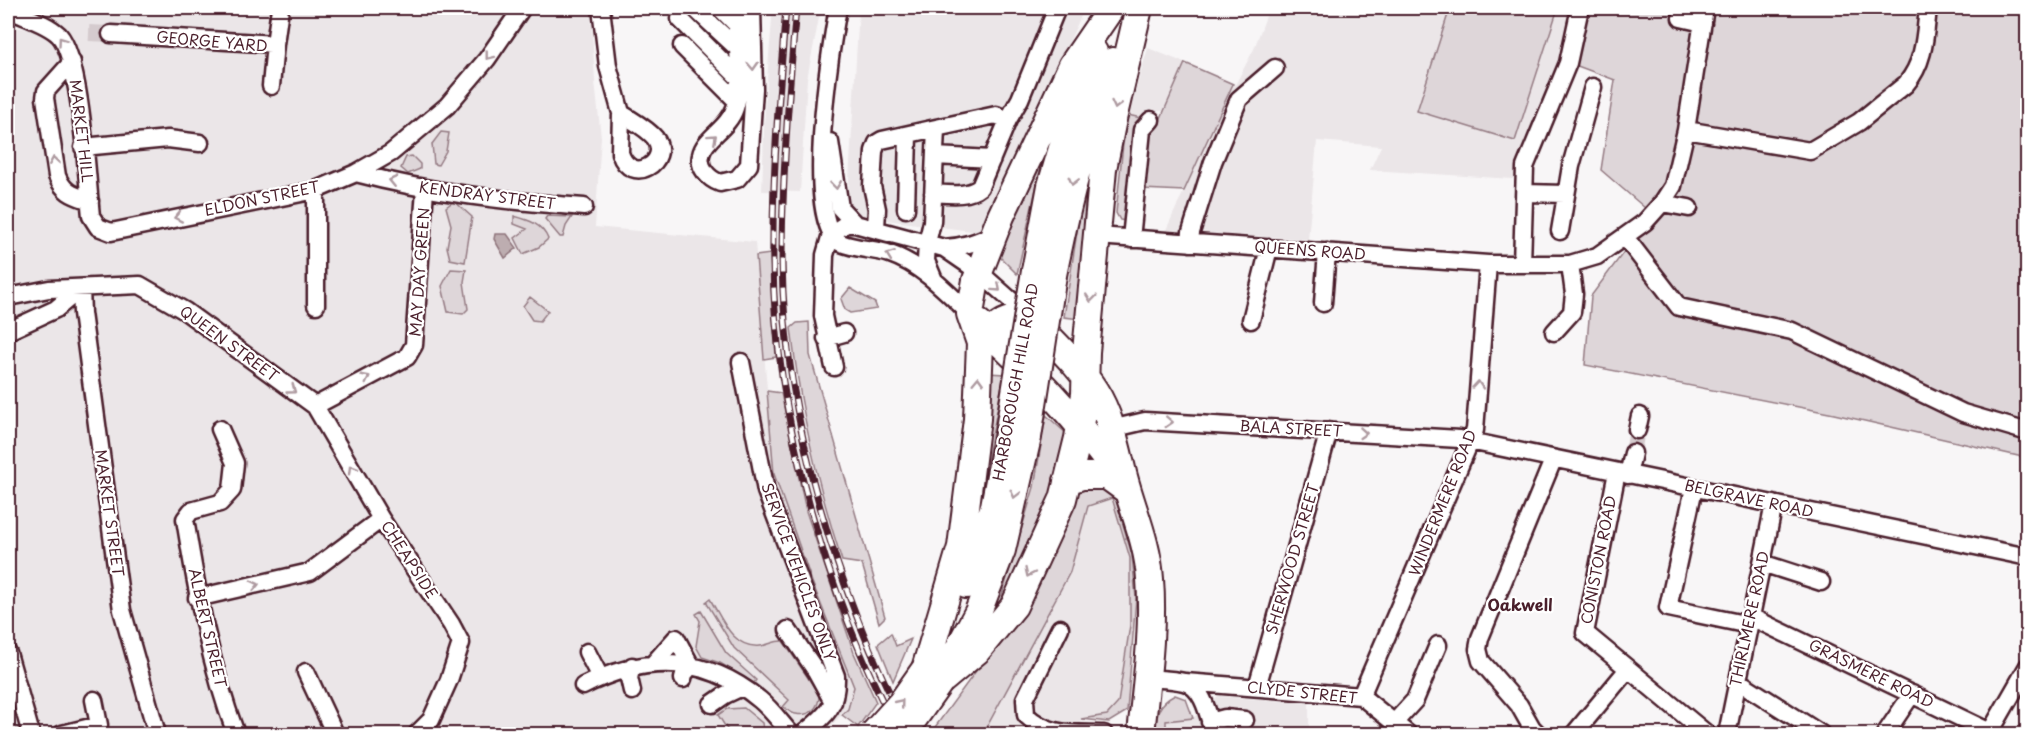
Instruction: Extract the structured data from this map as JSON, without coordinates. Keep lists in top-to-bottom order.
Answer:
{
  "streets": {
    "highway": ["HARBOROUGH HILL ROAD"],
    "street": [
      "GEORGE YARD",
      "MARKET HILL",
      "KENDRAY STREET",
      "ELDON STREET",
      "QUEENS ROAD",
      "MAY DAY GREEN",
      "QUEEN STREET",
      "BALA STREET",
      "BELGRAVE ROAD",
      "WINDERMERE ROAD",
      "MARKET STREET",
      "SHERWOOD STREET",
      "CHEAPSIDE",
      "CONISTON ROAD",
      "SERVICE VEHICLES ONLY",
      "THIRLMERE ROAD",
      "ALBERT STREET",
      "GRASMERE ROAD",
      "CLYDE STREET"
    ]
  },
  "crossings": [
    ["MARKET HILL", "ELDON STREET"],
    ["KENDRAY STREET", "ELDON STREET"],
    ["KENDRAY STREET", "MAY DAY GREEN"],
    ["QUEENS ROAD", "WINDERMERE ROAD"],
    ["MAY DAY GREEN", "QUEEN STREET"],
    ["MAY DAY GREEN", "CHEAPSIDE"],
    ["QUEEN STREET", "MARKET STREET"],
    ["QUEEN STREET", "CHEAPSIDE"],
    ["BALA STREET", "BELGRAVE ROAD"],
    ["BALA STREET", "WINDERMERE ROAD"],
    ["BALA STREET", "SHERWOOD STREET"],
    ["BELGRAVE ROAD", "WINDERMERE ROAD"],
    ["BELGRAVE ROAD", "CONISTON ROAD"],
    ["BELGRAVE ROAD", "THIRLMERE ROAD"],
    ["BELGRAVE ROAD", "GRASMERE ROAD"],
    ["WINDERMERE ROAD", "CLYDE STREET"],
    ["SHERWOOD STREET", "CLYDE STREET"],
    ["THIRLMERE ROAD", "GRASMERE ROAD"]
  ],
  "one_way": [
    "ELDON STREET",
    "MAY DAY GREEN",
    "QUEEN STREET",
    "BALA STREET"
  ],
  "districts": ["Oakwell"]
}
